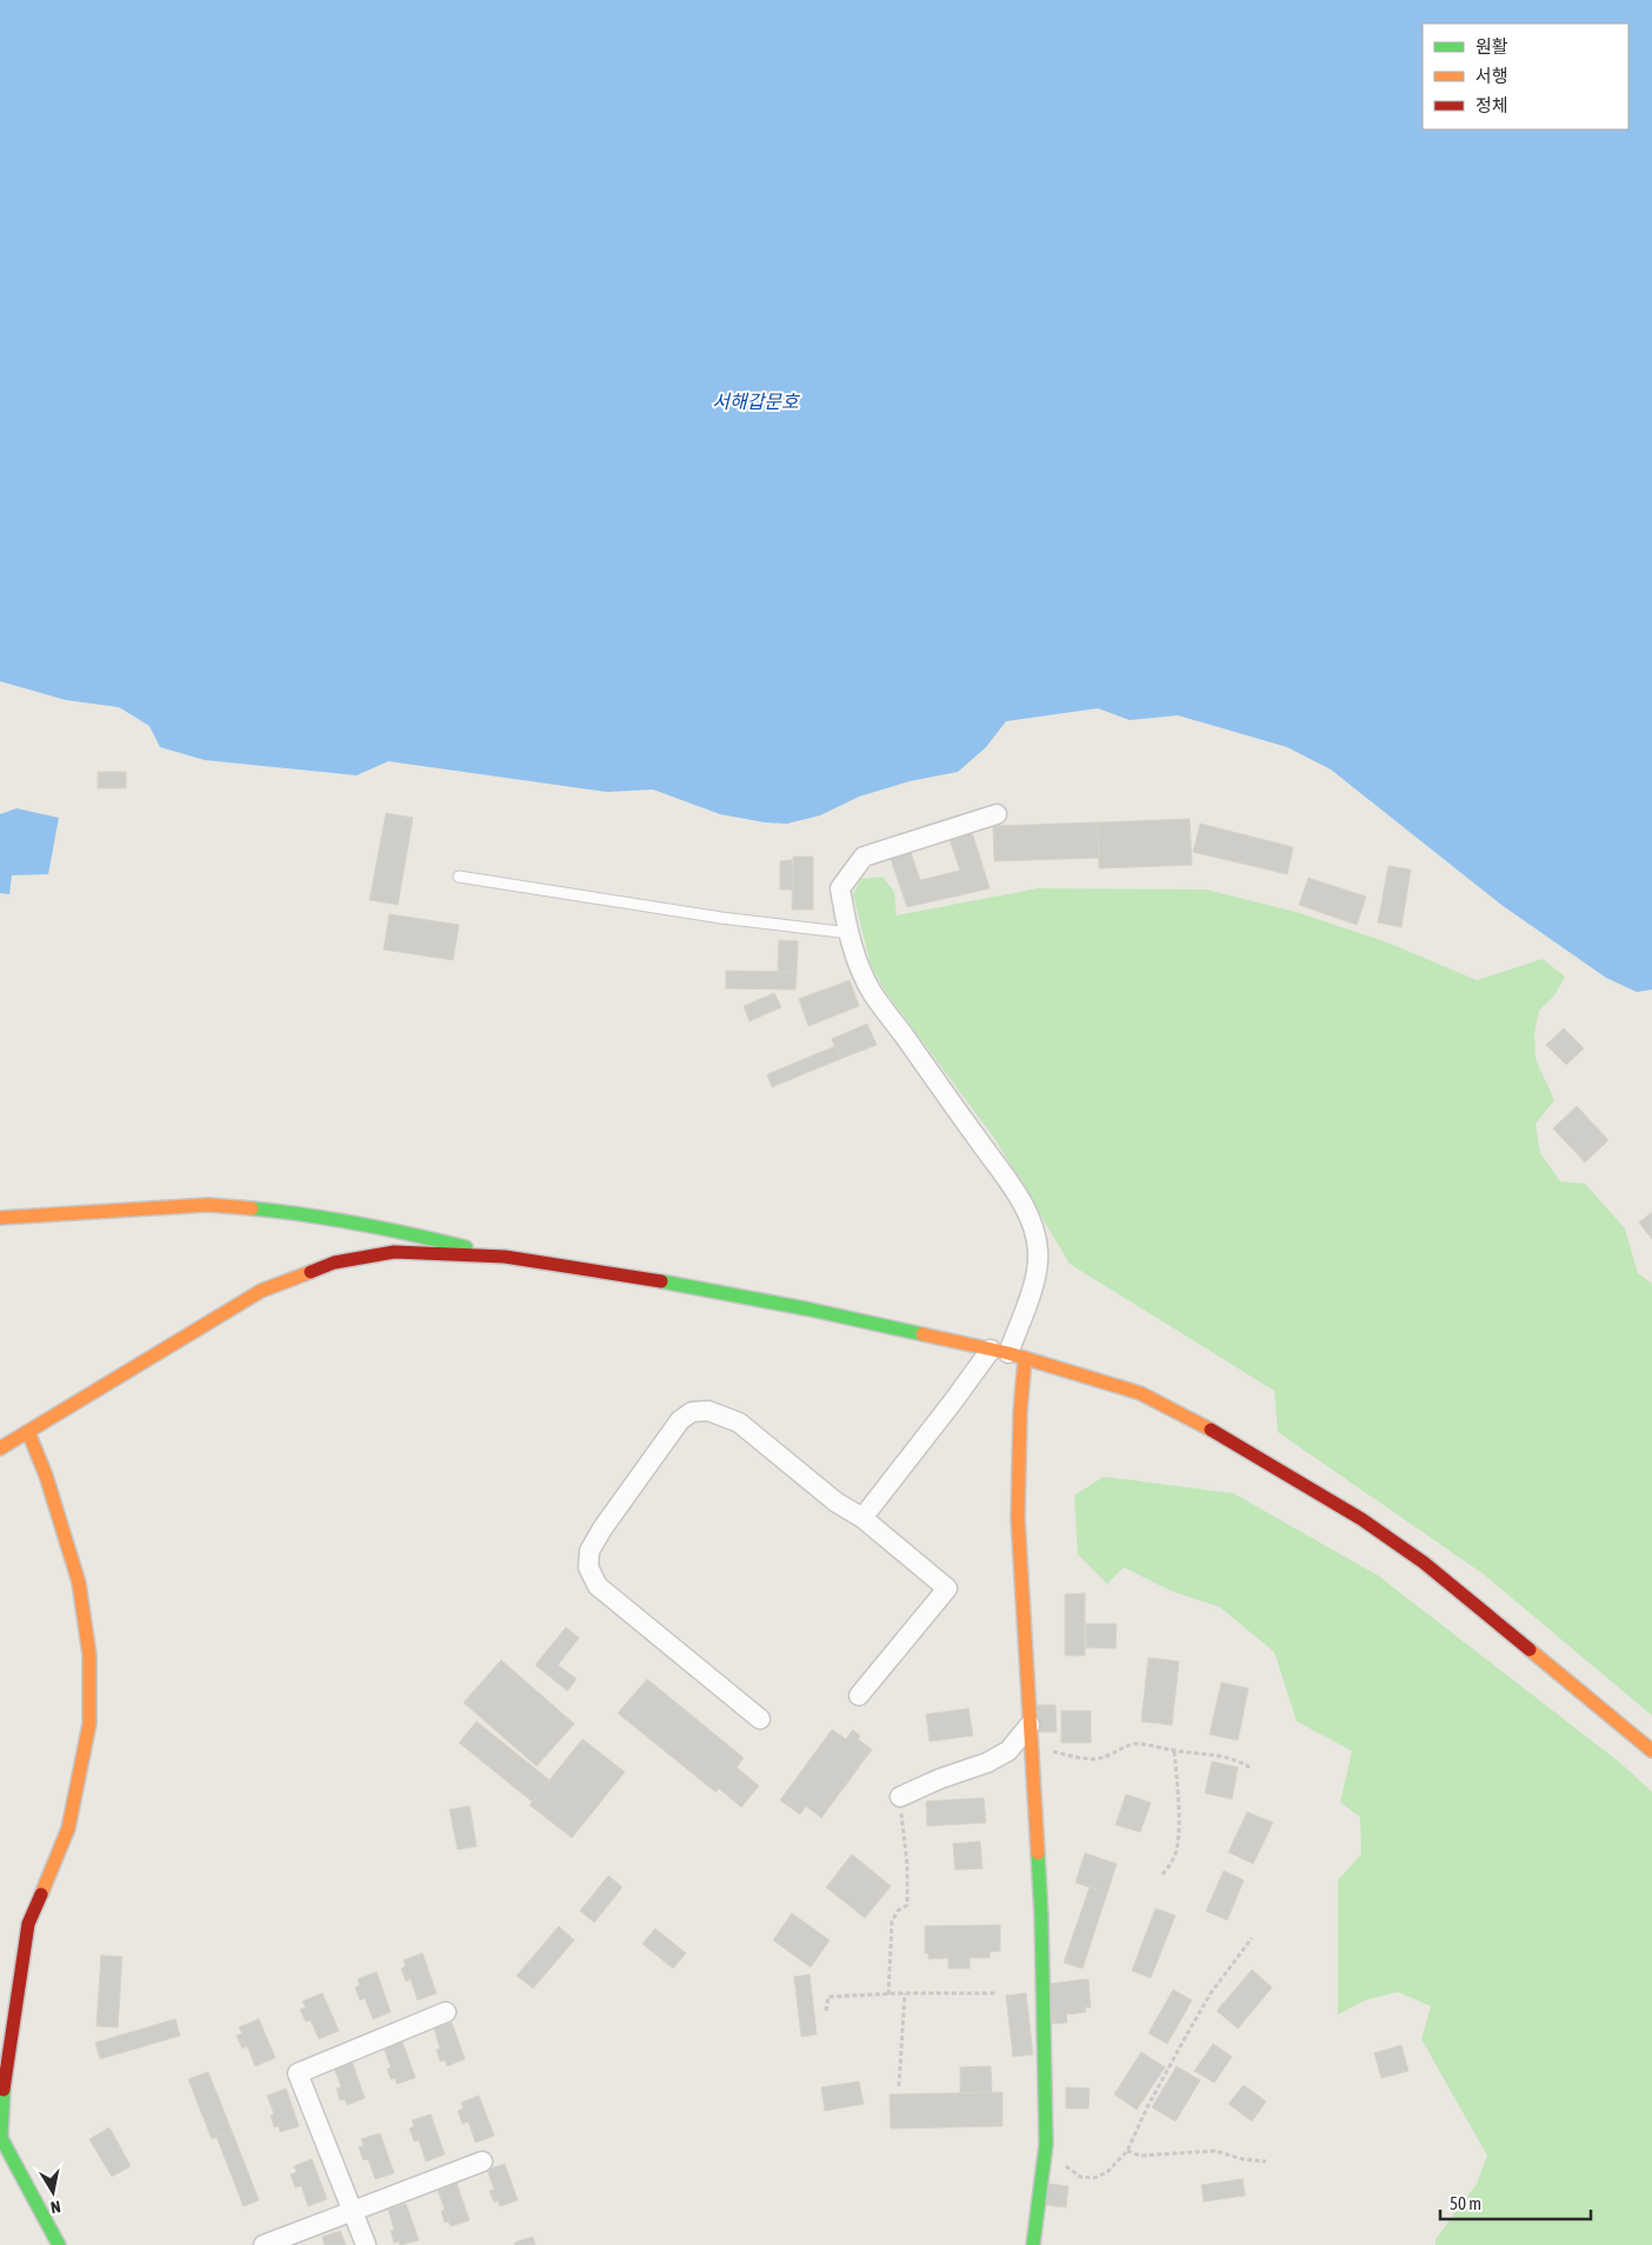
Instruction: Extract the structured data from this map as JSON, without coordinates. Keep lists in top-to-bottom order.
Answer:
{
  "water": ["서해갑문호"],
  "legend": ["원활", "서행", "정체"],
  "scale_bar": "50 m",
  "north": "bottom"
}
